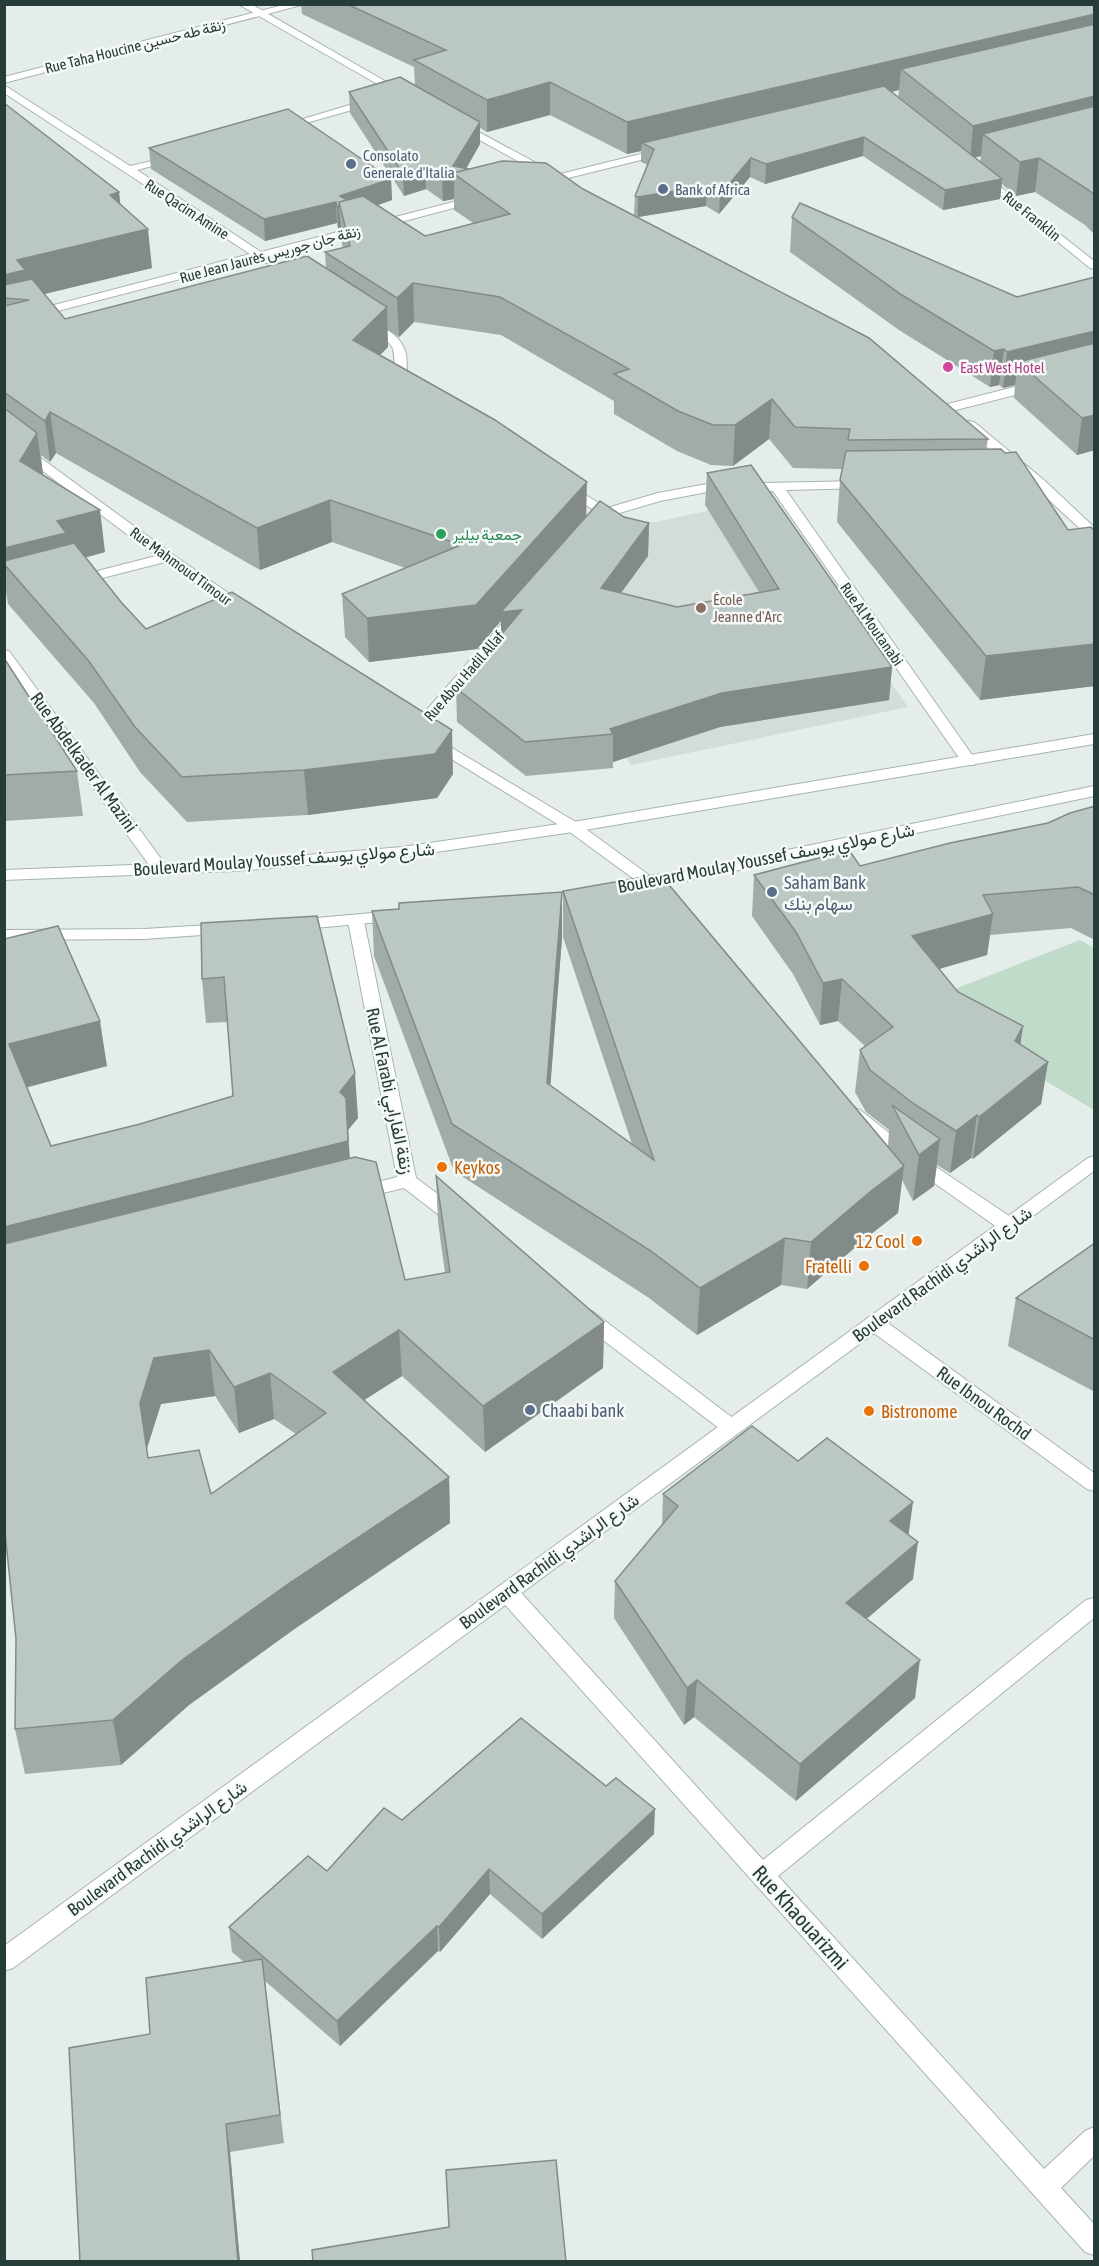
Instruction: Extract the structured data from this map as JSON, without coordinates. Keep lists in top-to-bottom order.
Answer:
{
  "streets": {
    "street": [
      "Rue Taha Houcine زنقة طه حسين",
      "Rue Qacim Amine",
      "Rue Franklin",
      "Rue Jean Jaurès زنقة جان جوريس",
      "Rue Mahmoud Timour",
      "Rue Al Moutanabi",
      "Rue Abou Hadil Allaf",
      "Rue Abdelkader Al Mazini",
      "Boulevard Moulay Youssef شارع مولاي يوسف",
      "Rue Al Farabi زنقة الفارابي",
      "Boulevard Rachidi شارع الراشدي",
      "Rue Ibnou Rochd",
      "Rue Khaouarizmi"
    ]
  },
  "crossings": [
    ["Rue Qacim Amine", "Rue Jean Jaurès زنقة جان جوريس"],
    ["Rue Al Moutanabi", "Boulevard Moulay Youssef شارع مولاي يوسف"],
    ["Rue Abou Hadil Allaf", "Boulevard Moulay Youssef شارع مولاي يوسف"],
    ["Rue Abdelkader Al Mazini", "Boulevard Moulay Youssef شارع مولاي يوسف"],
    ["Boulevard Rachidi شارع الراشدي", "Rue Ibnou Rochd"],
    ["Boulevard Rachidi شارع الراشدي", "Rue Khaouarizmi"]
  ],
  "places": [
    "Consolato Generale d'Italia",
    "Bank of Africa",
    "East West Hotel",
    "جمعية بيلير",
    "École Jeanne d'Arc",
    "Saham Bank سهام بنك",
    "Keykos",
    "12 Cool",
    "Fratelli",
    "Chaabi bank",
    "Bistronome"
  ]
}
